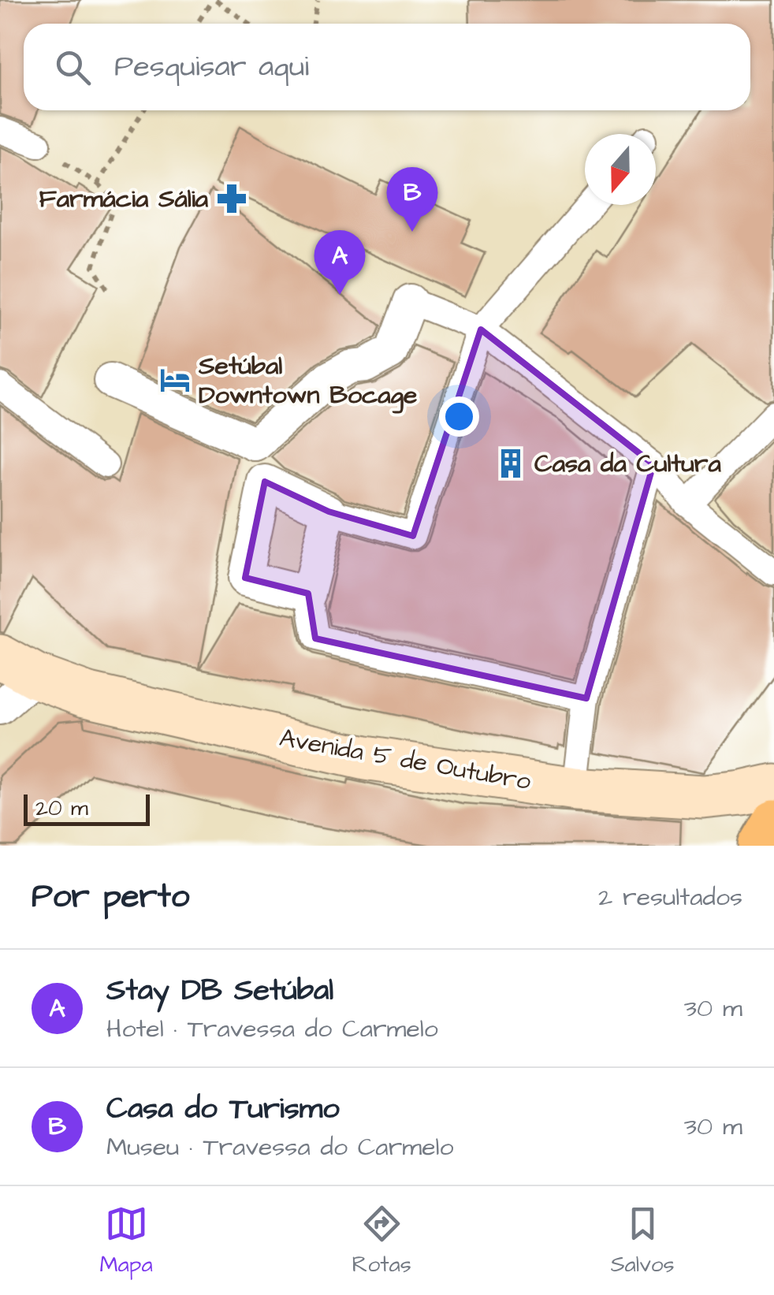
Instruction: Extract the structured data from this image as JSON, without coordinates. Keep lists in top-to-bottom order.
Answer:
{
  "streets": {
    "main road": ["Avenida 5 de Outubro"]
  },
  "places": {
    "pharmacy": ["Farmácia Sália"],
    "hotel": ["Setúbal Downtown Bocage"],
    "building": ["Casa da Cultura"]
  },
  "scale_bar": "20 m",
  "north": "bottom",
  "page": {
    "search": "Pesquisar aqui",
    "pins": ["B", "A"],
    "scale": "20 m",
    "heading": ["Por perto", "2 resultados"],
    "list": [
      {
        "mark": "A",
        "name": "Stay DB Setúbal",
        "note": "Hotel · Travessa do Carmelo",
        "value": "30 m"
      },
      {
        "mark": "B",
        "name": "Casa do Turismo",
        "note": "Museu · Travessa do Carmelo",
        "value": "30 m"
      }
    ],
    "nav": ["Mapa", "Rotas", "Salvos"]
  }
}
